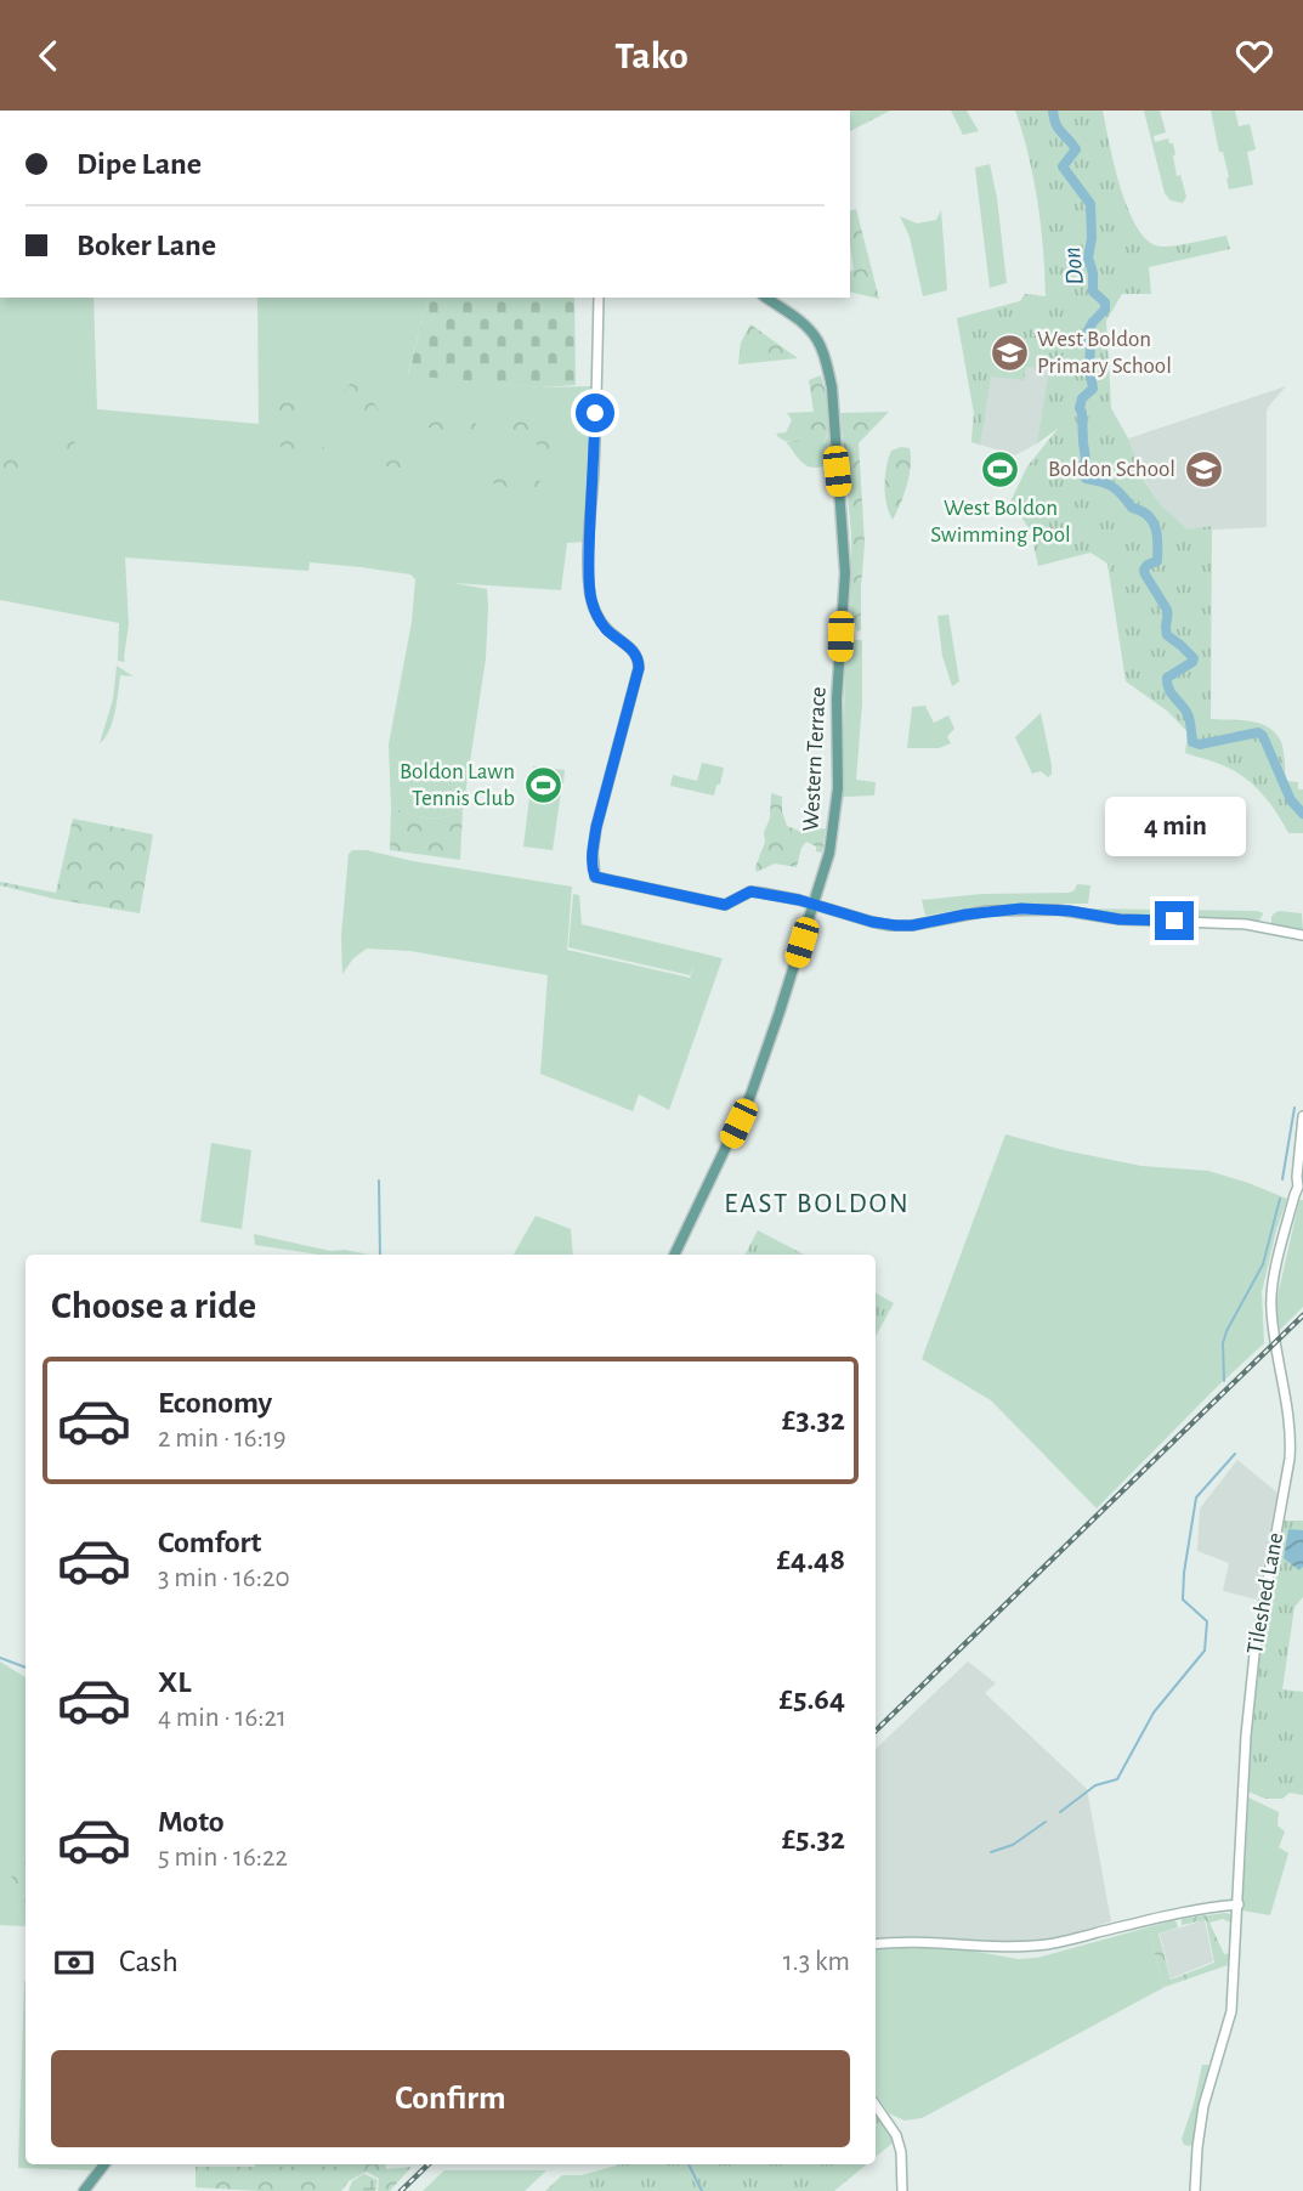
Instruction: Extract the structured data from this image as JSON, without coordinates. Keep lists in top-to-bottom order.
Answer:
{
  "streets": {
    "main road": ["Western Terrace"],
    "street": ["Tileshed Lane"]
  },
  "districts": ["EAST BOLDON"],
  "water": ["Don"],
  "places": {
    "school or university": ["West Boldon Primary School", "Boldon School"],
    "sports": ["West Boldon Swimming Pool", "Boldon Lawn Tennis Club"]
  },
  "page": {
    "header": "Tako",
    "banner": ["Dipe Lane", "Boker Lane"],
    "bubble": "4 min",
    "heading": "Choose a ride",
    "list": [
      {
        "name": "Economy",
        "note": "2 min · 16:19",
        "value": "£3.32"
      },
      {
        "name": "Comfort",
        "note": "3 min · 16:20",
        "value": "£4.48"
      },
      {
        "name": "XL",
        "note": "4 min · 16:21",
        "value": "£5.64"
      },
      {
        "name": "Moto",
        "note": "5 min · 16:22",
        "value": "£5.32"
      }
    ],
    "pay": ["Cash", "1.3 km"],
    "buttons": "Confirm"
  }
}
